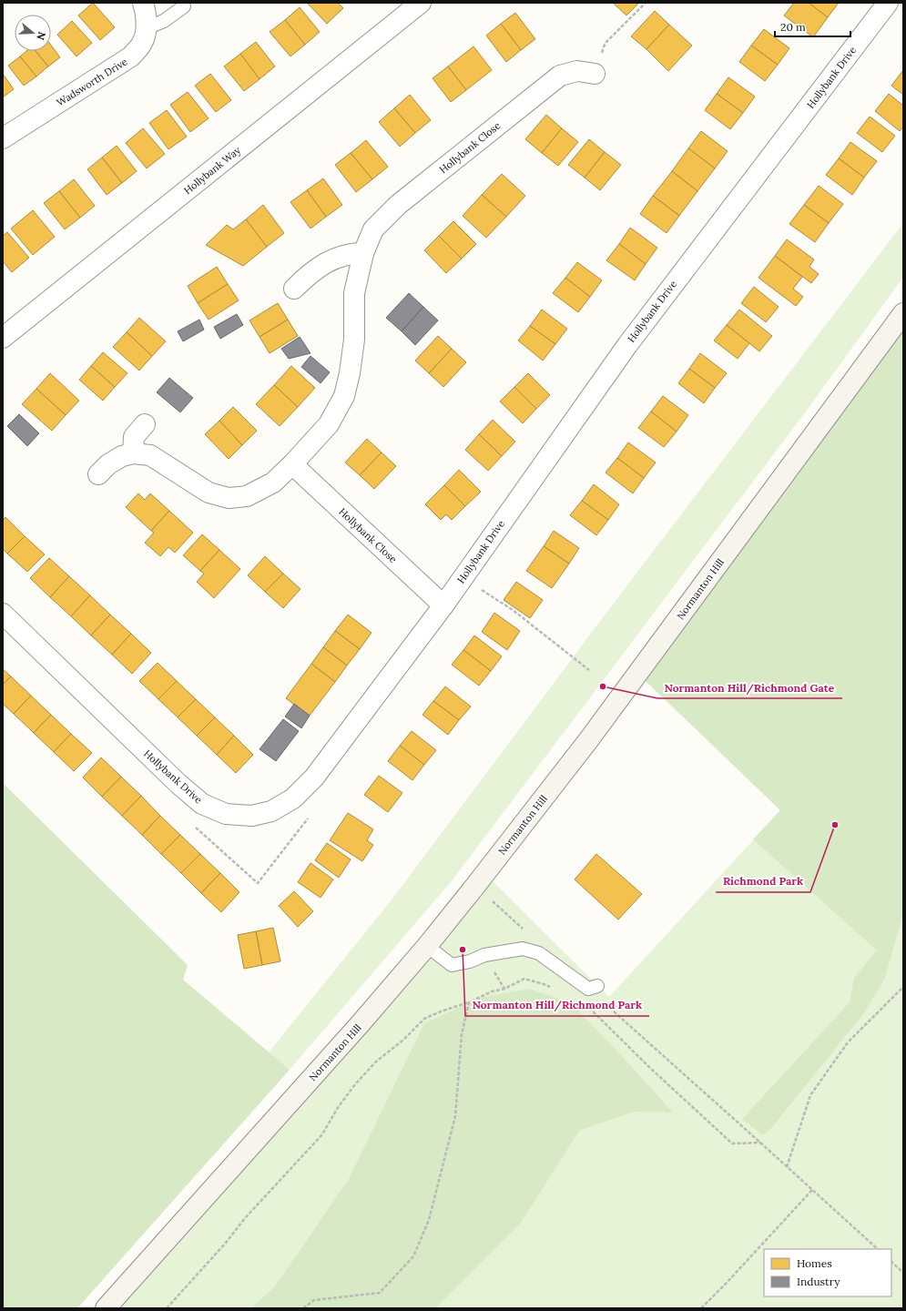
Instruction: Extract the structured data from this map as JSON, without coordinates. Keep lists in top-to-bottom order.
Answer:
{
  "streets": {
    "main road": ["Normanton Hill"],
    "street": [
      "Hollybank Drive",
      "Wadsworth Drive",
      "Hollybank Close",
      "Hollybank Way"
    ]
  },
  "crossings": [
    ["Hollybank Drive", "Hollybank Close"]
  ],
  "places": ["Normanton Hill/Richmond Gate", "Richmond Park", "Normanton Hill/Richmond Park"],
  "legend": ["Homes", "Industry"],
  "scale_bar": "20 m",
  "north": "right"
}
